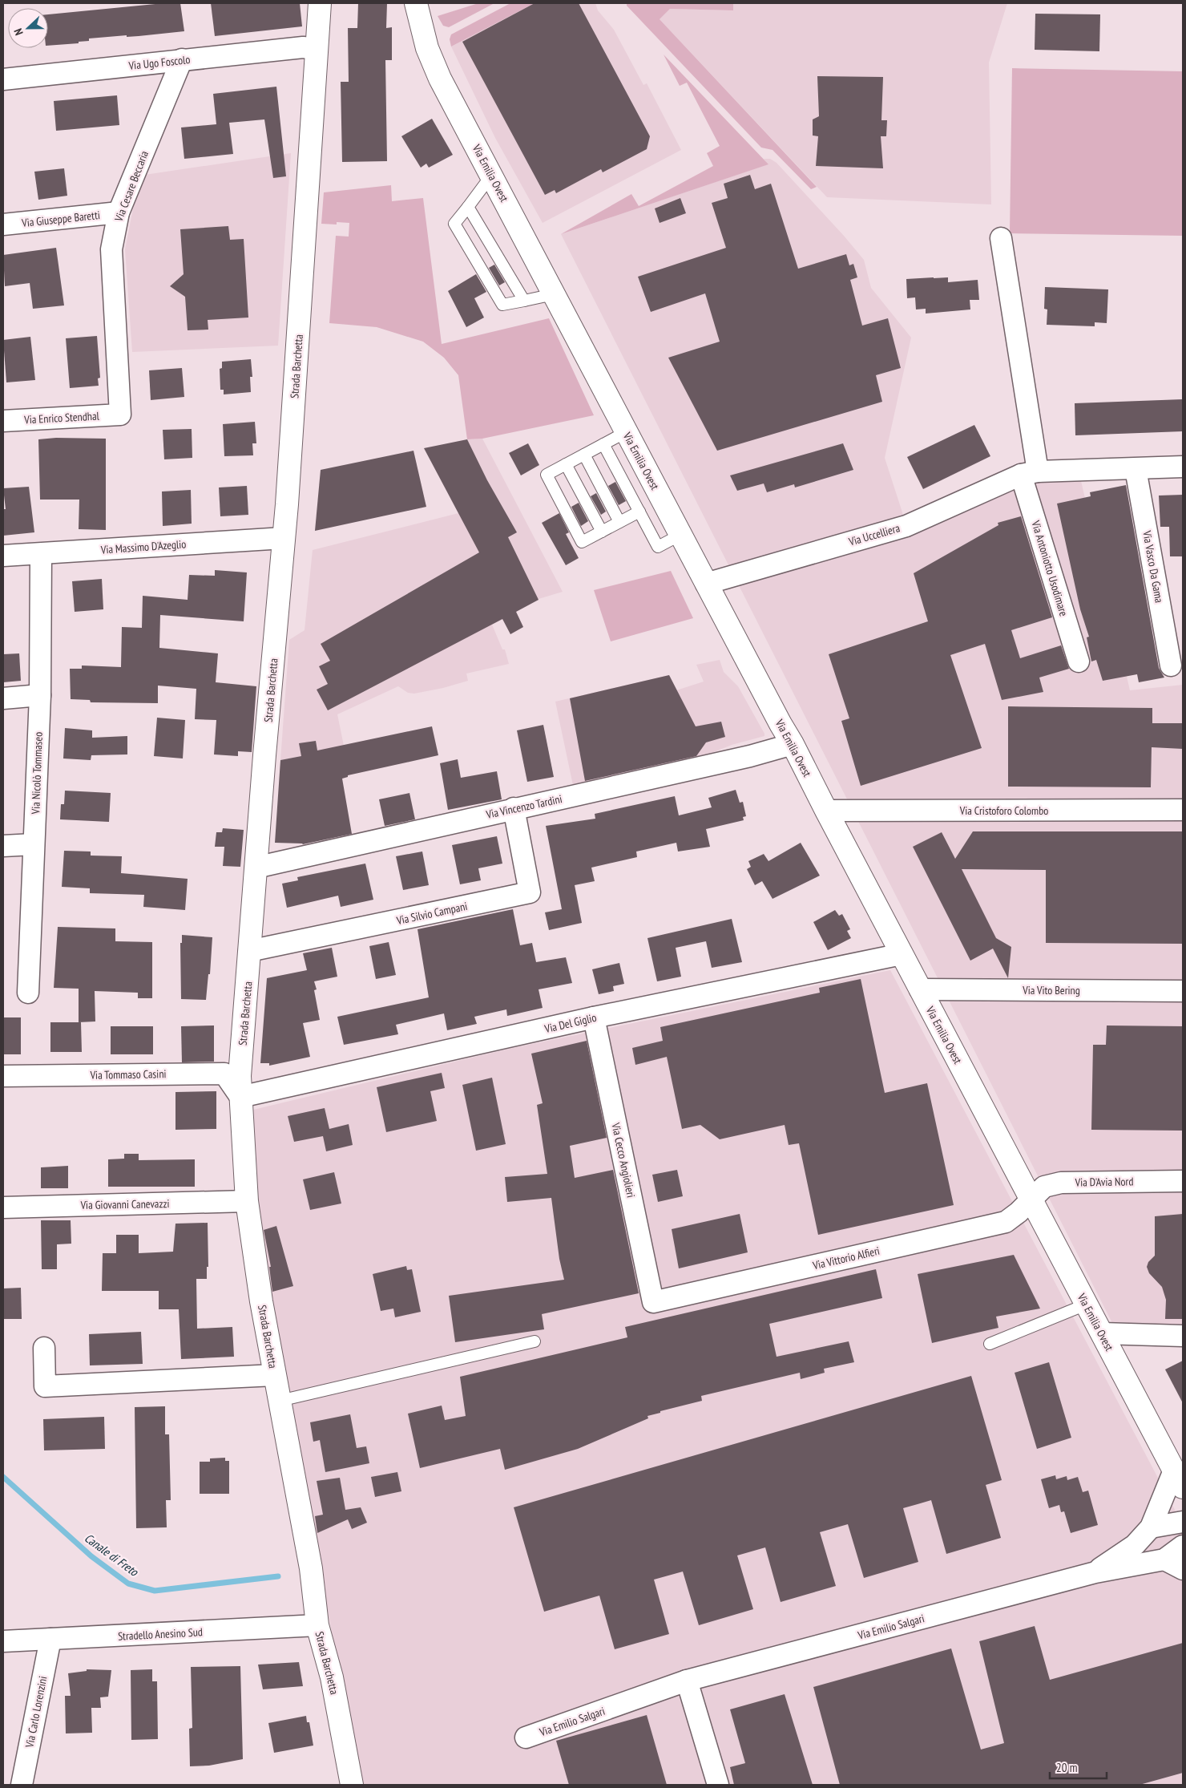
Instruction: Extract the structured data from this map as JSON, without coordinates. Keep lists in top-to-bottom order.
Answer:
{
  "streets": {
    "street": [
      "Via Ugo Foscolo",
      "Via Emilia Ovest",
      "Via Cesare Beccaria",
      "Via Giuseppe Baretti",
      "Strada Barchetta",
      "Via Enrico Stendhal",
      "Via Uccelliera",
      "Via Massimo D'Azeglio",
      "Via Vasco Da Gama",
      "Via Antoniotto Usodimare",
      "Via Nicolò Tommaseo",
      "Via Vincenzo Tardini",
      "Via Cristoforo Colombo",
      "Via Silvio Campani",
      "Via Vito Bering",
      "Via Del Giglio",
      "Via Tommaso Casini",
      "Via Cecco Angiolieri",
      "Via D'Avia Nord",
      "Via Giovanni Canevazzi",
      "Via Vittorio Alfieri",
      "Via Emilio Salgari",
      "Stradello Anesino Sud",
      "Via Carlo Lorenzini"
    ]
  },
  "crossings": [
    ["Via Ugo Foscolo", "Via Cesare Beccaria"],
    ["Via Ugo Foscolo", "Strada Barchetta"],
    ["Via Emilia Ovest", "Via Uccelliera"],
    ["Via Emilia Ovest", "Via Vincenzo Tardini"],
    ["Via Emilia Ovest", "Via Cristoforo Colombo"],
    ["Via Emilia Ovest", "Via Vito Bering"],
    ["Via Emilia Ovest", "Via Del Giglio"],
    ["Via Emilia Ovest", "Via D'Avia Nord"],
    ["Via Emilia Ovest", "Via Vittorio Alfieri"],
    ["Via Emilia Ovest", "Via Emilio Salgari"],
    ["Via Cesare Beccaria", "Via Giuseppe Baretti"],
    ["Via Cesare Beccaria", "Via Enrico Stendhal"],
    ["Strada Barchetta", "Via Massimo D'Azeglio"],
    ["Strada Barchetta", "Via Vincenzo Tardini"],
    ["Strada Barchetta", "Via Silvio Campani"],
    ["Strada Barchetta", "Via Del Giglio"],
    ["Strada Barchetta", "Via Tommaso Casini"],
    ["Strada Barchetta", "Via Giovanni Canevazzi"],
    ["Strada Barchetta", "Stradello Anesino Sud"],
    ["Via Uccelliera", "Via Vasco Da Gama"],
    ["Via Uccelliera", "Via Antoniotto Usodimare"],
    ["Via Massimo D'Azeglio", "Via Nicolò Tommaseo"],
    ["Via Vincenzo Tardini", "Via Silvio Campani"],
    ["Via Del Giglio", "Via Tommaso Casini"],
    ["Via Del Giglio", "Via Cecco Angiolieri"],
    ["Via Cecco Angiolieri", "Via Vittorio Alfieri"],
    ["Via D'Avia Nord", "Via Vittorio Alfieri"],
    ["Stradello Anesino Sud", "Via Carlo Lorenzini"]
  ],
  "water": ["Canale di Freto"],
  "scale_bar": "20 m",
  "north": "left"
}
